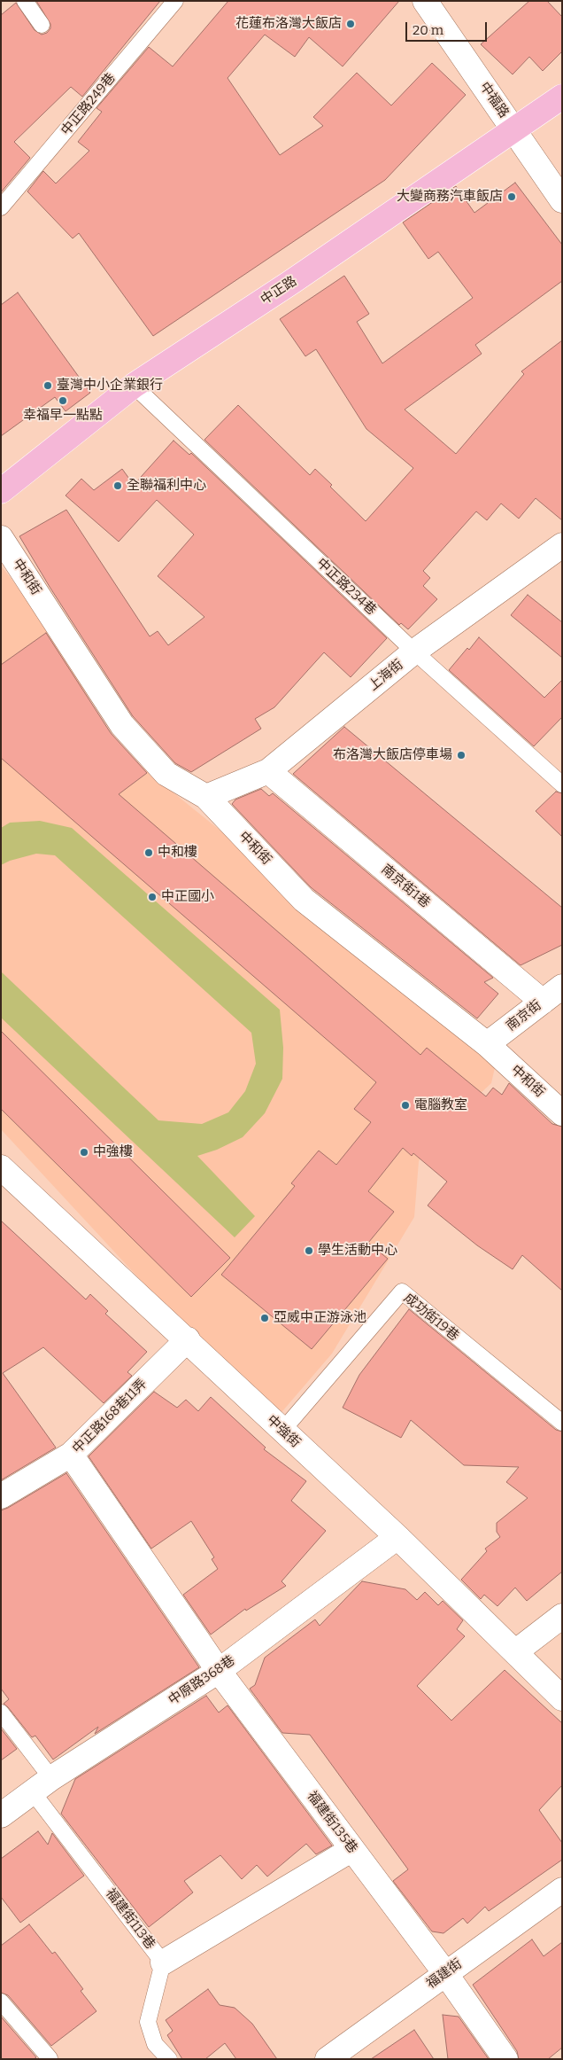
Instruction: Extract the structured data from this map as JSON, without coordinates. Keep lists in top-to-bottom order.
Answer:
{
  "streets": {
    "main road": ["中正路"],
    "street": [
      "中福路",
      "中和街",
      "上海街",
      "南京街1巷",
      "南京街",
      "中正路168巷11弄",
      "中強街",
      "中原路368巷",
      "福建街135巷",
      "福建街"
    ],
    "lane": [
      "中正路249巷",
      "中正路234巷",
      "成功街19巷",
      "福建街113巷"
    ]
  },
  "crossings": [
    ["中福路", "中正路"],
    ["中正路", "中正路234巷"],
    ["中和街", "上海街"],
    ["中和街", "南京街"],
    ["中正路234巷", "上海街"],
    ["上海街", "南京街1巷"],
    ["南京街1巷", "南京街"],
    ["成功街19巷", "中強街"],
    ["中正路168巷11弄", "中強街"],
    ["中正路168巷11弄", "福建街135巷"],
    ["中強街", "中原路368巷"],
    ["中原路368巷", "福建街135巷"],
    ["中原路368巷", "福建街113巷"],
    ["福建街135巷", "福建街"]
  ],
  "places": [
    "花蓮布洛灣大飯店",
    "大變商務汽車飯店",
    "臺灣中小企業銀行",
    "幸福早一點點",
    "全聯福利中心",
    "布洛灣大飯店停車場",
    "中和樓",
    "中正國小",
    "電腦教室",
    "中強樓",
    "學生活動中心",
    "亞威中正游泳池"
  ],
  "scale_bar": "20 m"
}
